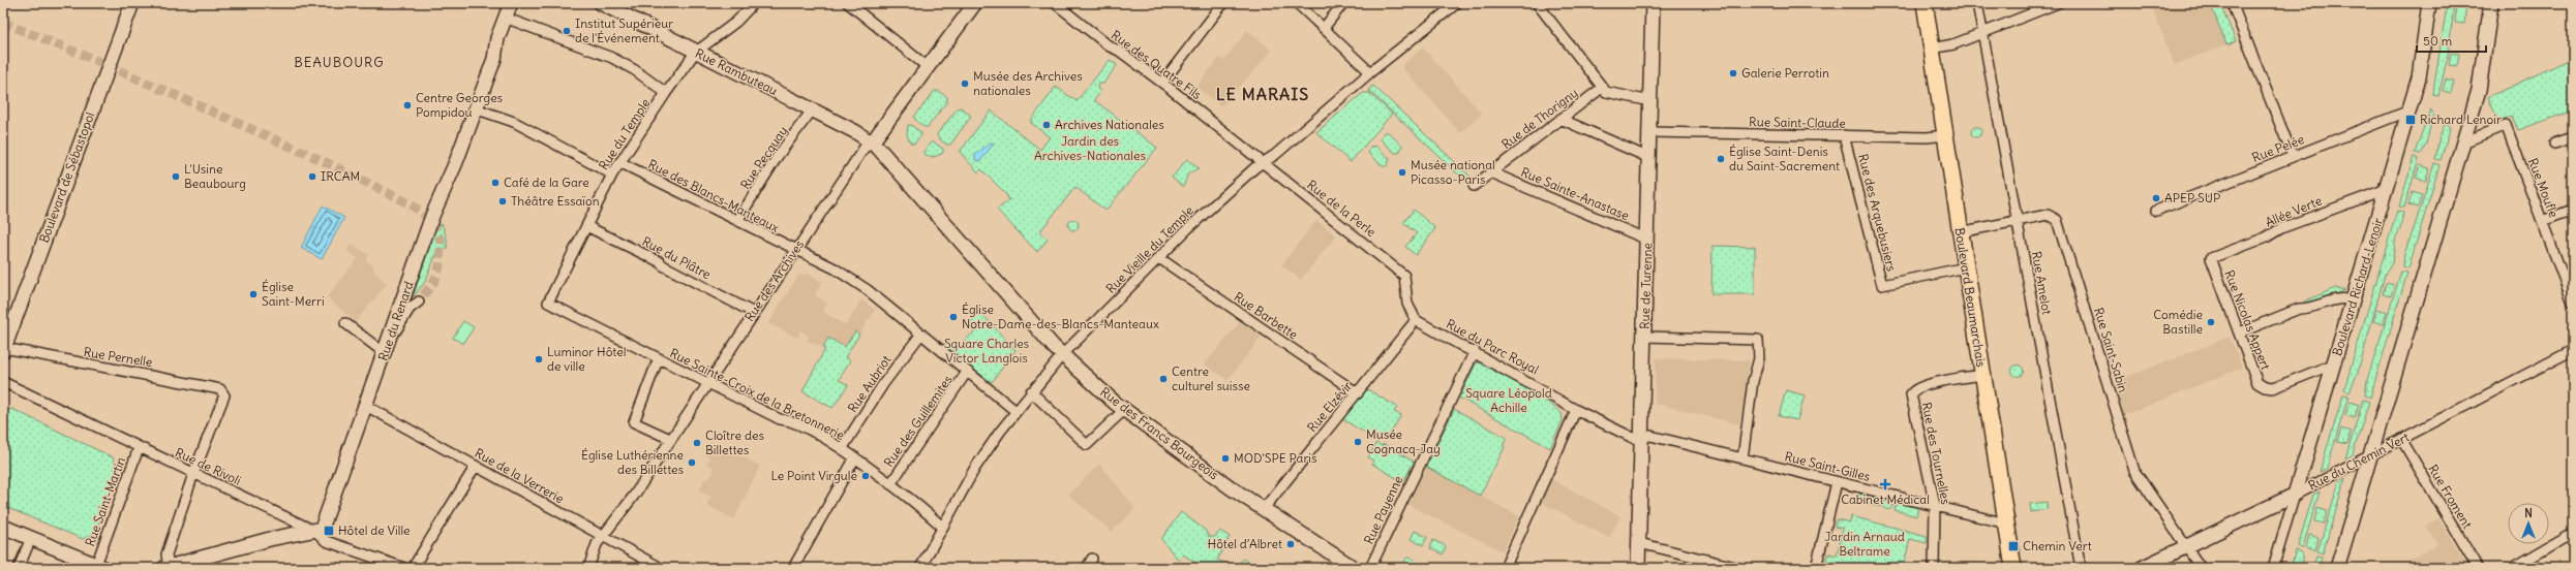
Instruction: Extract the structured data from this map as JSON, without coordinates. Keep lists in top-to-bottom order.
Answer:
{
  "streets": {
    "main road": ["Boulevard Beaumarchais"],
    "street": [
      "Rue des Quatre Fils",
      "Rue Rambuteau",
      "Rue de Thorigny",
      "Rue Saint-Claude",
      "Rue du Temple",
      "Rue Pelée",
      "Rue Pecquay",
      "Boulevard de Sébastopol",
      "Rue Moufle",
      "Rue Sainte-Anastase",
      "Rue des Blancs-Manteaux",
      "Rue de la Perle",
      "Allée Verte",
      "Rue des Arquebusiers",
      "Rue Vieille du Temple",
      "Rue du Plâtre",
      "Rue des Archives",
      "Rue Amelot",
      "Rue de Turenne",
      "Boulevard Richard-Lenoir",
      "Rue Barbette",
      "Rue Nicolas Appert",
      "Rue du Renard",
      "Rue du Parc Royal",
      "Rue Saint-Sabin",
      "Rue Pernelle",
      "Rue Aubriot",
      "Rue Sainte-Croix de la Bretonnerie",
      "Rue Elzévir",
      "Rue des Guillemites",
      "Rue des Francs Bourgeois",
      "Rue des Tournelles",
      "Rue du Chemin Vert",
      "Rue de Rivoli",
      "Rue Saint-Gilles",
      "Rue de la Verrerie",
      "Rue Froment",
      "Rue Saint-Martin",
      "Rue Payenne"
    ]
  },
  "crossings": [
    ["Rue des Quatre Fils", "Rue de la Perle"],
    ["Rue des Quatre Fils", "Rue Vieille du Temple"],
    ["Rue Rambuteau", "Rue du Temple"],
    ["Rue Rambuteau", "Rue Pecquay"],
    ["Rue Rambuteau", "Rue des Archives"],
    ["Rue Rambuteau", "Rue des Francs Bourgeois"],
    ["Rue de Thorigny", "Rue Sainte-Anastase"],
    ["Rue Saint-Claude", "Rue des Arquebusiers"],
    ["Rue Saint-Claude", "Rue de Turenne"],
    ["Rue Saint-Claude", "Boulevard Beaumarchais"],
    ["Rue du Temple", "Rue des Blancs-Manteaux"],
    ["Rue du Temple", "Rue du Plâtre"],
    ["Rue du Temple", "Rue Sainte-Croix de la Bretonnerie"],
    ["Rue Pelée", "Boulevard Richard-Lenoir"],
    ["Rue Pecquay", "Rue des Blancs-Manteaux"],
    ["Boulevard de Sébastopol", "Rue Pernelle"],
    ["Rue Sainte-Anastase", "Rue de Turenne"],
    ["Rue des Blancs-Manteaux", "Rue Vieille du Temple"],
    ["Rue des Blancs-Manteaux", "Rue des Archives"],
    ["Rue des Blancs-Manteaux", "Rue Aubriot"],
    ["Rue des Blancs-Manteaux", "Rue des Guillemites"],
    ["Rue de la Perle", "Rue Vieille du Temple"],
    ["Rue de la Perle", "Rue du Parc Royal"],
    ["Rue de la Perle", "Rue Elzévir"],
    ["Allée Verte", "Boulevard Richard-Lenoir"],
    ["Allée Verte", "Rue Nicolas Appert"],
    ["Rue des Arquebusiers", "Boulevard Beaumarchais"],
    ["Rue Vieille du Temple", "Rue Barbette"],
    ["Rue Vieille du Temple", "Rue Sainte-Croix de la Bretonnerie"],
    ["Rue Vieille du Temple", "Rue des Francs Bourgeois"],
    ["Rue du Plâtre", "Rue des Archives"],
    ["Rue des Archives", "Rue Sainte-Croix de la Bretonnerie"],
    ["Rue des Archives", "Rue des Francs Bourgeois"],
    ["Rue des Archives", "Rue de la Verrerie"],
    ["Rue Amelot", "Rue Saint-Sabin"],
    ["Rue de Turenne", "Rue du Parc Royal"],
    ["Rue de Turenne", "Rue Saint-Gilles"],
    ["Boulevard Richard-Lenoir", "Rue Nicolas Appert"],
    ["Boulevard Richard-Lenoir", "Rue du Chemin Vert"],
    ["Boulevard Beaumarchais", "Rue Saint-Sabin"],
    ["Boulevard Beaumarchais", "Rue des Tournelles"],
    ["Boulevard Beaumarchais", "Rue Saint-Gilles"],
    ["Rue Barbette", "Rue Elzévir"],
    ["Rue du Renard", "Rue de Rivoli"],
    ["Rue du Renard", "Rue de la Verrerie"],
    ["Rue du Parc Royal", "Rue Elzévir"],
    ["Rue du Parc Royal", "Rue Saint-Gilles"],
    ["Rue du Parc Royal", "Rue Payenne"],
    ["Rue Saint-Sabin", "Rue du Chemin Vert"],
    ["Rue Pernelle", "Rue de Rivoli"],
    ["Rue Aubriot", "Rue Sainte-Croix de la Bretonnerie"],
    ["Rue Sainte-Croix de la Bretonnerie", "Rue des Guillemites"],
    ["Rue Elzévir", "Rue des Francs Bourgeois"],
    ["Rue des Tournelles", "Rue Saint-Gilles"],
    ["Rue du Chemin Vert", "Rue Froment"],
    ["Rue de Rivoli", "Rue Saint-Martin"]
  ],
  "districts": ["BEAUBOURG", "LE MARAIS"],
  "parks": [
    "Jardin des Archives-Nationales",
    "Square Charles Victor Langlois",
    "Square Léopold Achille",
    "Jardin Arnaud Beltrame"
  ],
  "places": {
    "other": [
      "Institut Supérieur de l'Événement",
      "Galerie Perrotin",
      "Musée des Archives nationales",
      "Centre Georges Pompidou",
      "Archives Nationales",
      "Église Saint-Denis du Saint-Sacrement",
      "Musée national Picasso-Paris",
      "L'Usine Beaubourg",
      "IRCAM",
      "Café de la Gare",
      "APEP SUP",
      "Théâtre Essaïon",
      "Église Saint-Merri",
      "Église Notre-Dame-des-Blancs-Manteaux",
      "Comédie Bastille",
      "Luminor Hôtel de ville",
      "Centre culturel suisse",
      "Musée Cognacq-Jay",
      "Cloître des Billettes",
      "MOD'SPE Paris",
      "Église Luthérienne des Billettes",
      "Le Point Virgule",
      "Hôtel d’Albret"
    ],
    "transit": ["Richard Lenoir", "Hôtel de Ville", "Chemin Vert"],
    "health": ["Cabinet Médical"]
  },
  "scale_bar": "50 m",
  "north": "top"
}
